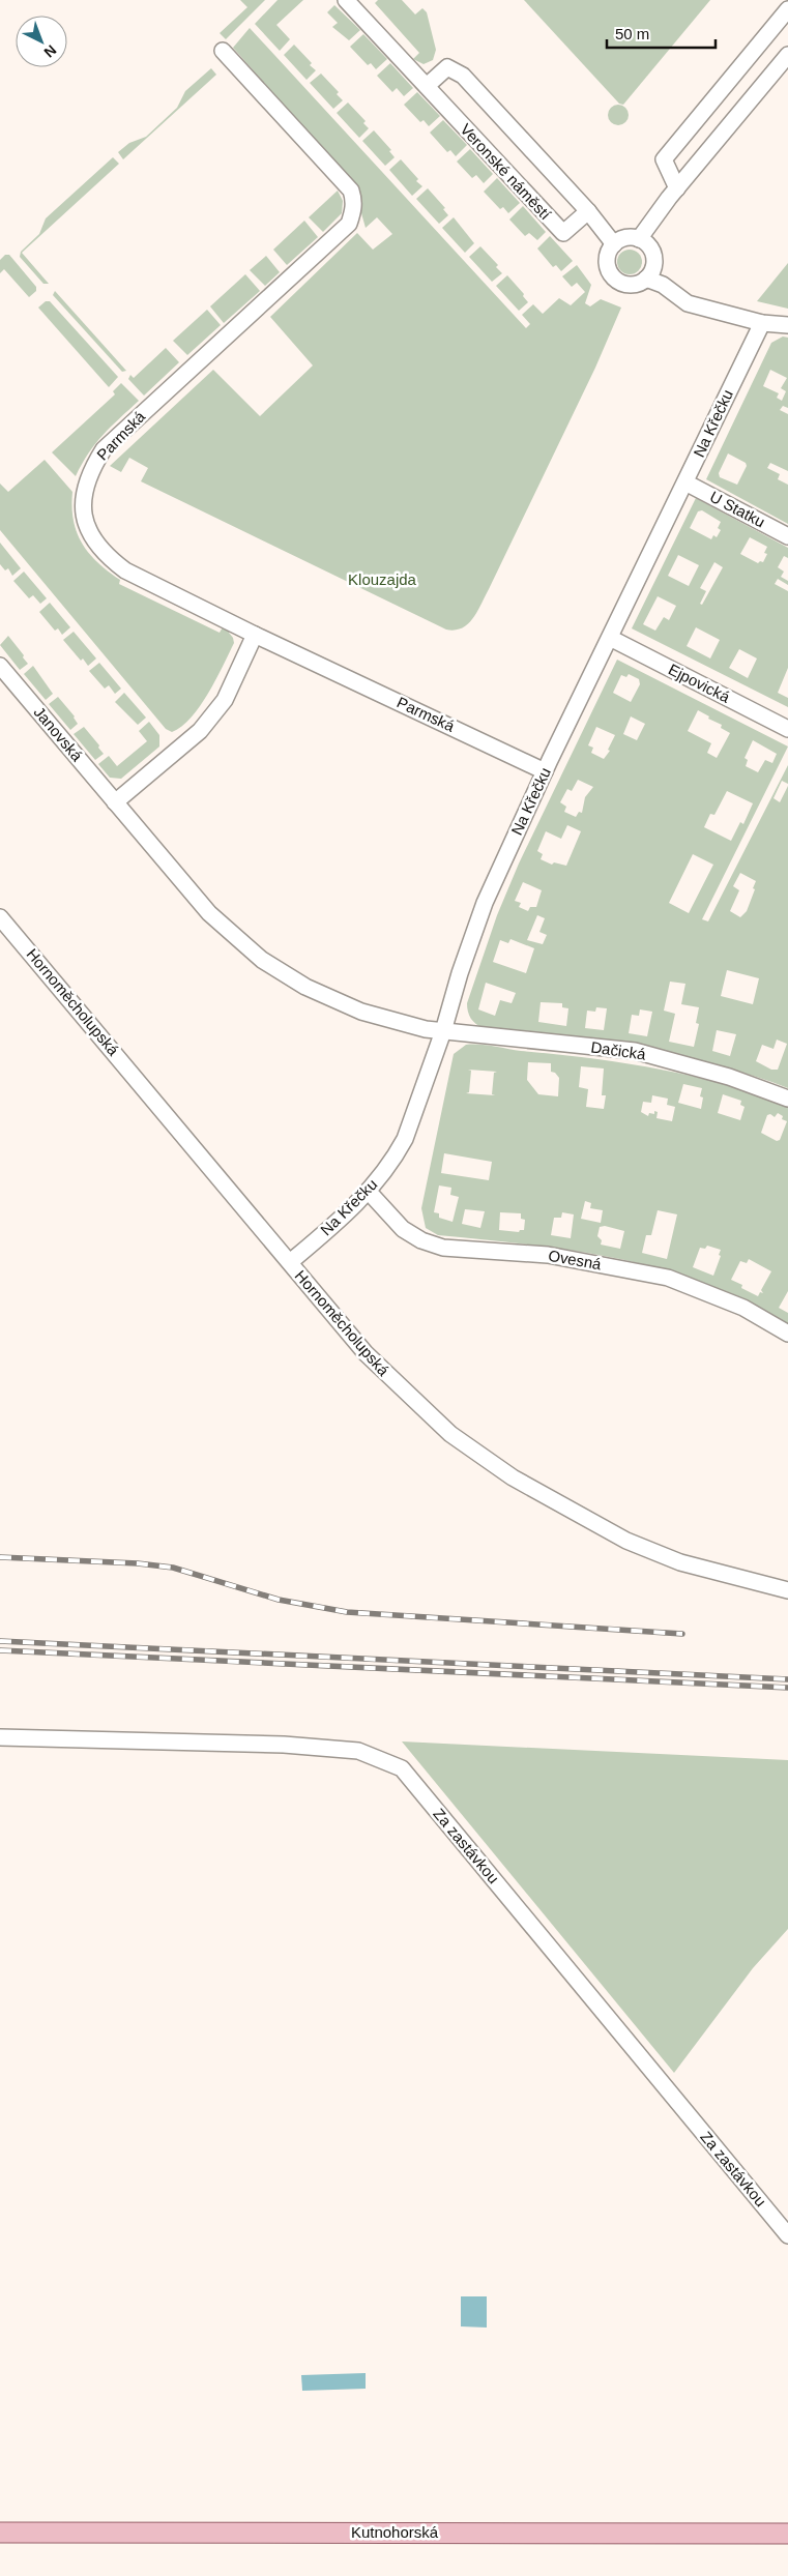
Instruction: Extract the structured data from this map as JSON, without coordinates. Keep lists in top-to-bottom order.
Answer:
{
  "streets": {
    "main road": ["Kutnohorská"],
    "street": [
      "Veronské náměstí",
      "Na Křečku",
      "Parmská",
      "U Statku",
      "Ejpovická",
      "Janovská",
      "Hornoměcholupská",
      "Dačická",
      "Ovesná",
      "Za zastávkou"
    ]
  },
  "crossings": [
    ["Na Křečku", "Parmská"],
    ["Na Křečku", "U Statku"],
    ["Na Křečku", "Ejpovická"],
    ["Na Křečku", "Janovská"],
    ["Na Křečku", "Hornoměcholupská"],
    ["Na Křečku", "Dačická"],
    ["Na Křečku", "Ovesná"],
    ["Janovská", "Dačická"]
  ],
  "parks": ["Klouzajda"],
  "scale_bar": "50 m",
  "north": "bottom right"
}
